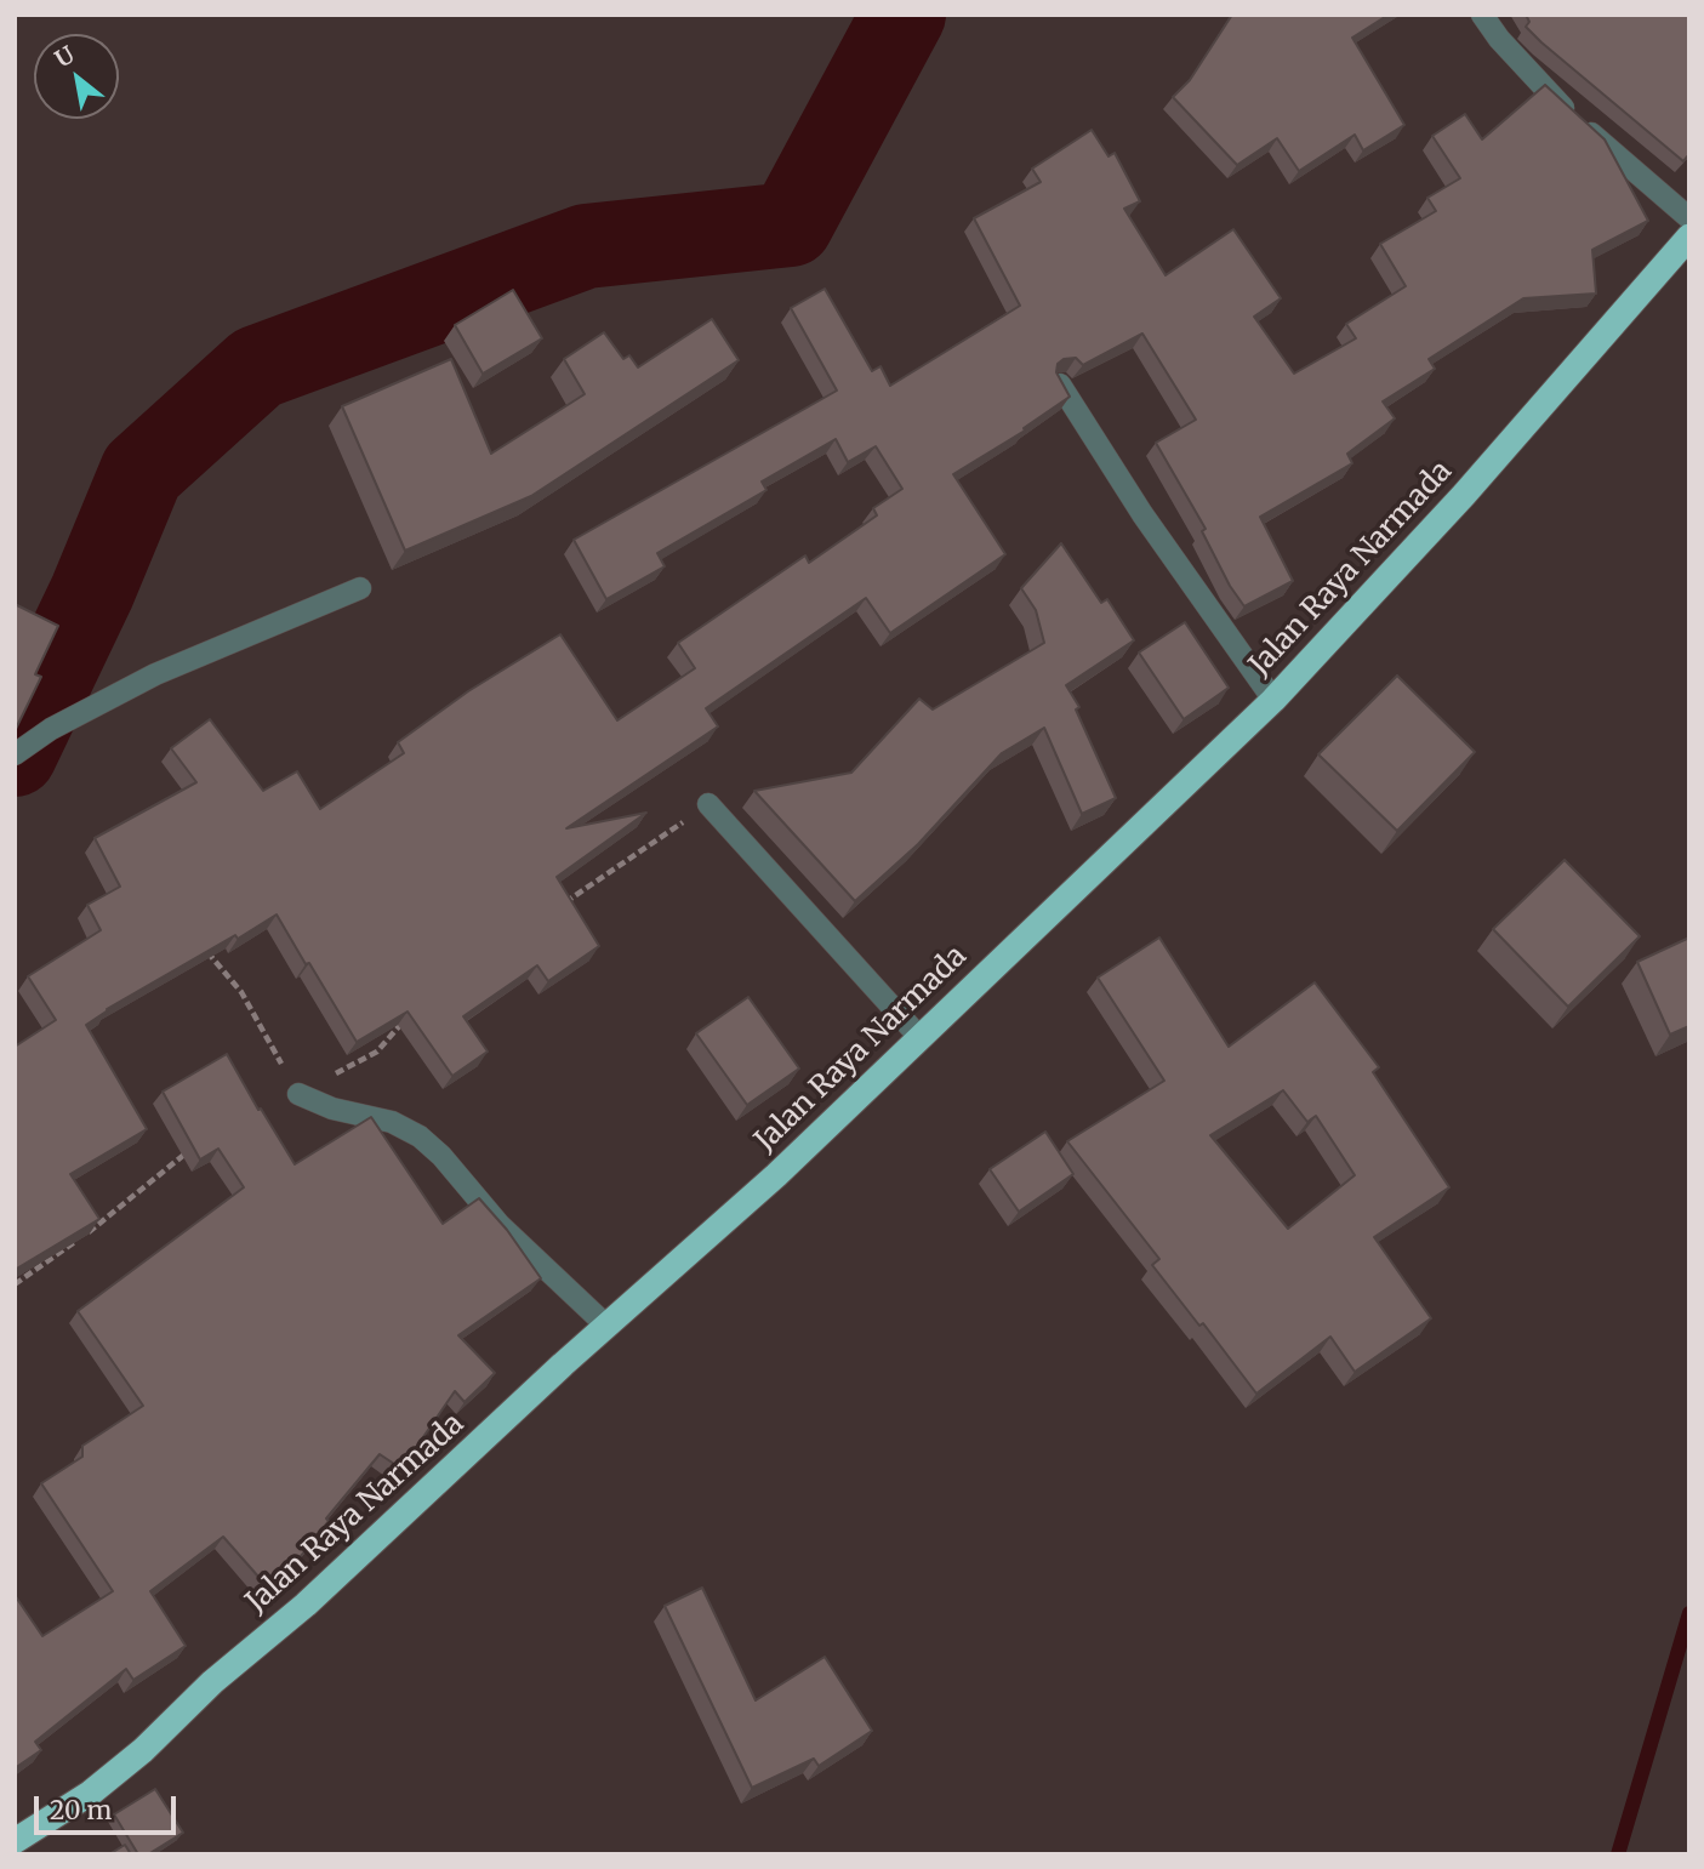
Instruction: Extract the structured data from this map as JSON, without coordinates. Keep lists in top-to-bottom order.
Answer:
{
  "streets": {
    "highway": ["Jalan Raya Narmada"]
  },
  "scale_bar": "20 m",
  "north": "top left"
}
